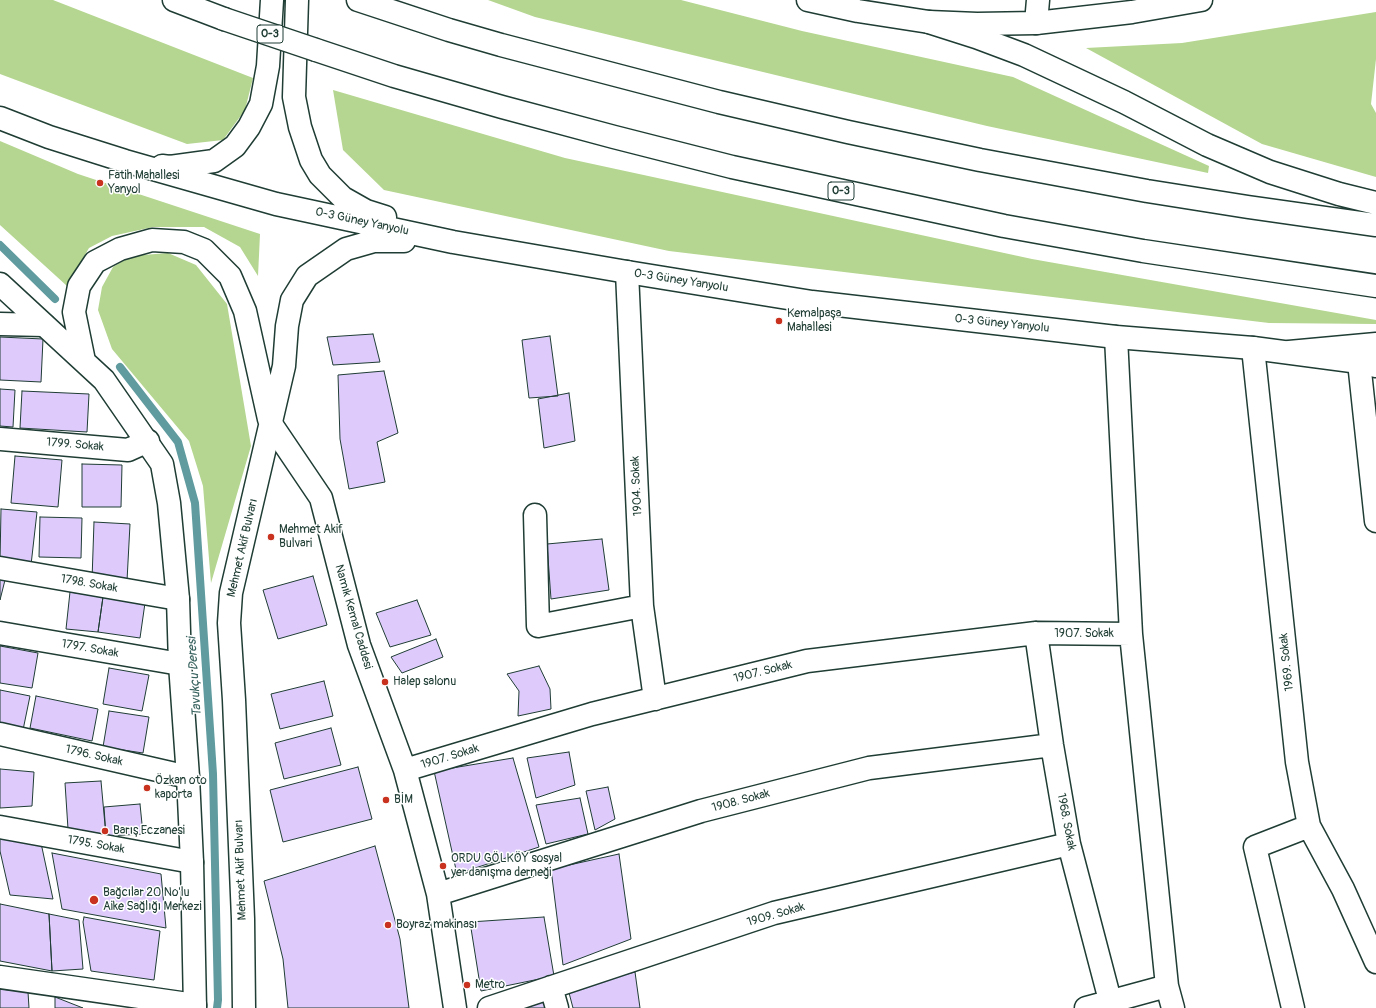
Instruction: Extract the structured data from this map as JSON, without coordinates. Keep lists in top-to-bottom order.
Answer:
{
  "streets": {
    "main road": [
      "O-3",
      "O-3 Güney Yanyolu",
      "1799. Sokak",
      "1904. Sokak",
      "Mehmet Akif Bulvarı",
      "1798. Sokak",
      "Namık Kemal Caddesi",
      "1907. Sokak",
      "1797. Sokak",
      "1969. Sokak",
      "1796. Sokak",
      "1908. Sokak",
      "1968. Sokak",
      "1795. Sokak",
      "1909. Sokak"
    ]
  },
  "crossings": [
    ["O-3 Güney Yanyolu", "1904. Sokak"],
    ["O-3 Güney Yanyolu", "Mehmet Akif Bulvarı"],
    ["O-3 Güney Yanyolu", "1969. Sokak"],
    ["1904. Sokak", "1907. Sokak"],
    ["Mehmet Akif Bulvarı", "Namık Kemal Caddesi"],
    ["Namık Kemal Caddesi", "1907. Sokak"],
    ["Namık Kemal Caddesi", "1908. Sokak"],
    ["1907. Sokak", "1968. Sokak"],
    ["1908. Sokak", "1968. Sokak"],
    ["1968. Sokak", "1909. Sokak"]
  ],
  "water": ["Tavukçu Deresi"],
  "places": [
    "Fatih Mahallesi Yanyol",
    "Kemalpaşa Mahallesi",
    "Mehmet Akif Bulvari",
    "Halep salonu",
    "Özkan oto kaporta",
    "BİM",
    "Barış Eczanesi",
    "ORDU GÖLKÖY sosyal yer danışma derneği",
    "Bağcılar 20 No'lu Aike Sağlığı Merkezi",
    "Boyraz makinası",
    "Metro"
  ]
}
